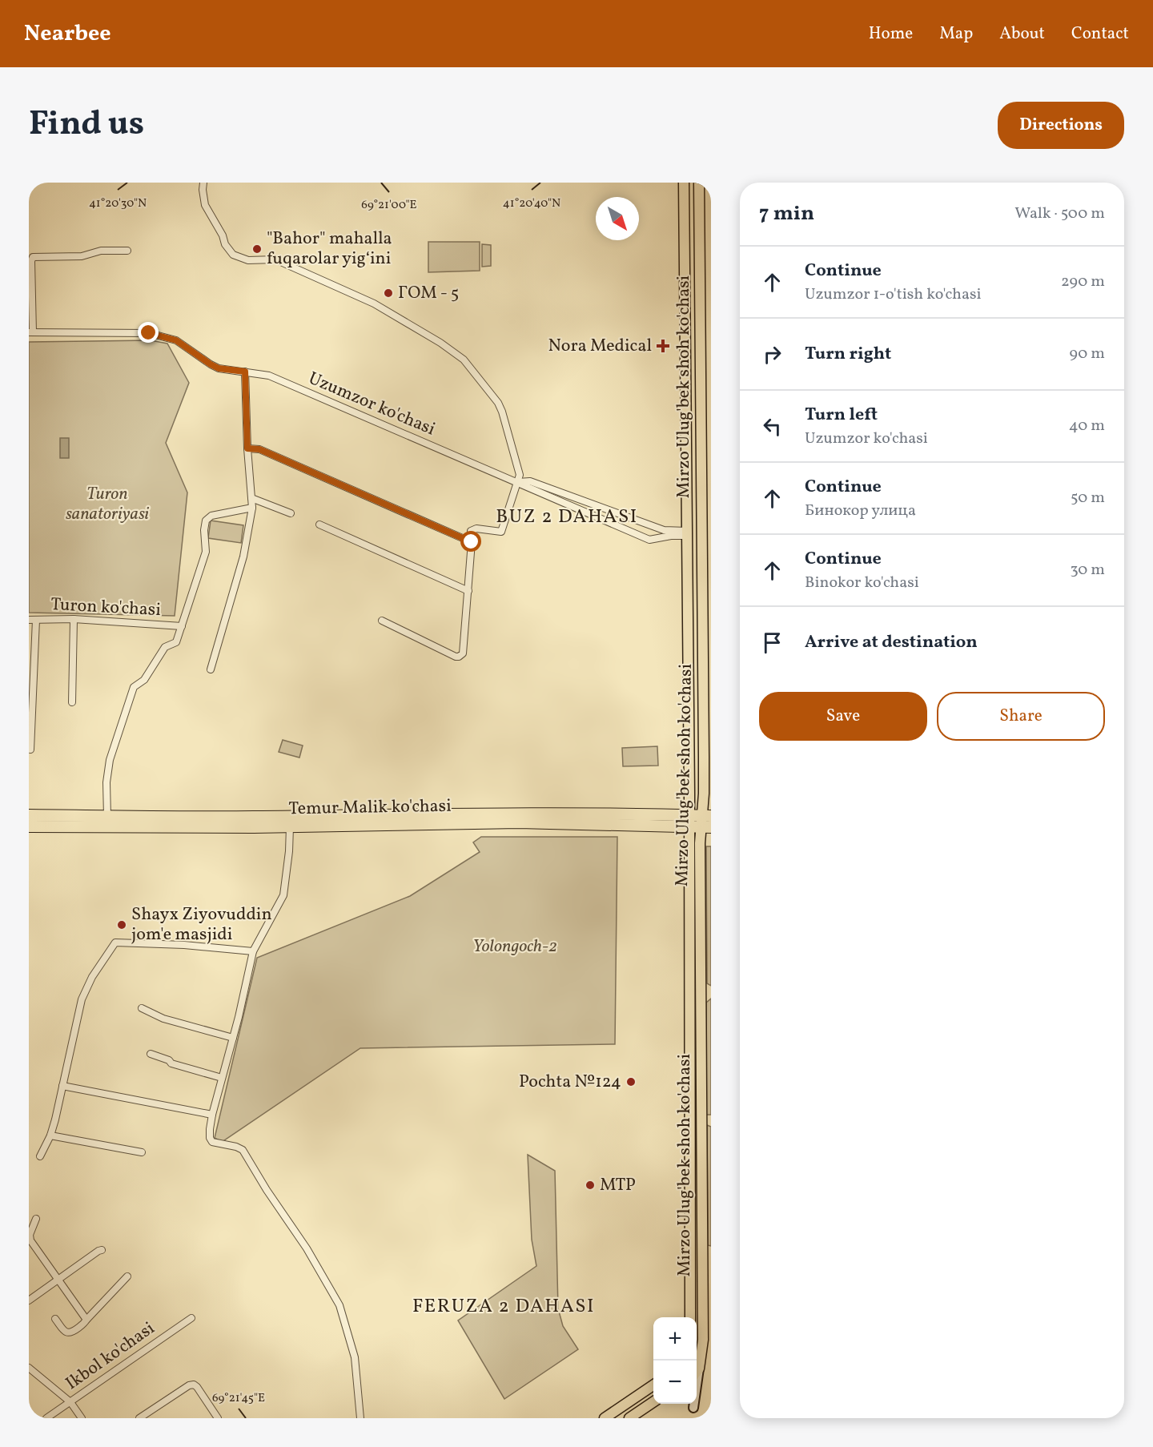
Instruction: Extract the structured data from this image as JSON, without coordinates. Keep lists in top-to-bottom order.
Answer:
{
  "streets": {
    "highway": ["Temur Malik ko'chasi"],
    "main road": ["Mirzo Ulug'bek shoh ko'chasi"],
    "street": ["Uzumzor ko'chasi", "Turon ko'chasi", "Ikbol ko'chasi"]
  },
  "crossings": [
    ["Mirzo Ulug'bek shoh ko'chasi", "Uzumzor ko'chasi"],
    ["Mirzo Ulug'bek shoh ko'chasi", "Temur Malik ko'chasi"]
  ],
  "districts": ["BUZ 2 DAHASI", "FERUZA 2 DAHASI"],
  "parks": ["Turon sanatoriyasi", "Yolongoch-2"],
  "places": {
    "other": [
      "\"Bahor\" mahalla fuqarolar yig‘ini",
      "ГОМ - 5",
      "Shayx Ziyovuddin jom'e masjidi",
      "Pochta №124",
      "MTP"
    ],
    "health": ["Nora Medical"]
  },
  "north": "bottom right",
  "page": {
    "header": "Nearbee",
    "nav": [
      "Home",
      "Map",
      "About",
      "Contact"
    ],
    "title": "Find us",
    "buttons": [
      "Directions",
      ["Save", "Share"]
    ],
    "heading": ["7 min", "Walk · 500 m"],
    "list": [
      ["Continue", "Uzumzor 1-o'tish ko'chasi", "290 m"],
      ["Turn right", "90 m"],
      ["Turn left", "Uzumzor ko'chasi", "40 m"],
      ["Continue", "Бинокор улица", "50 m"],
      ["Continue", "Binokor ko'chasi", "30 m"],
      "Arrive at destination"
    ],
    "map_buttons": ["+", "−"]
  },
  "coordinates": [
    "41°20'40\"N",
    "41°20'30\"N",
    "69°21'00\"E",
    "69°21'45\"E"
  ]
}
